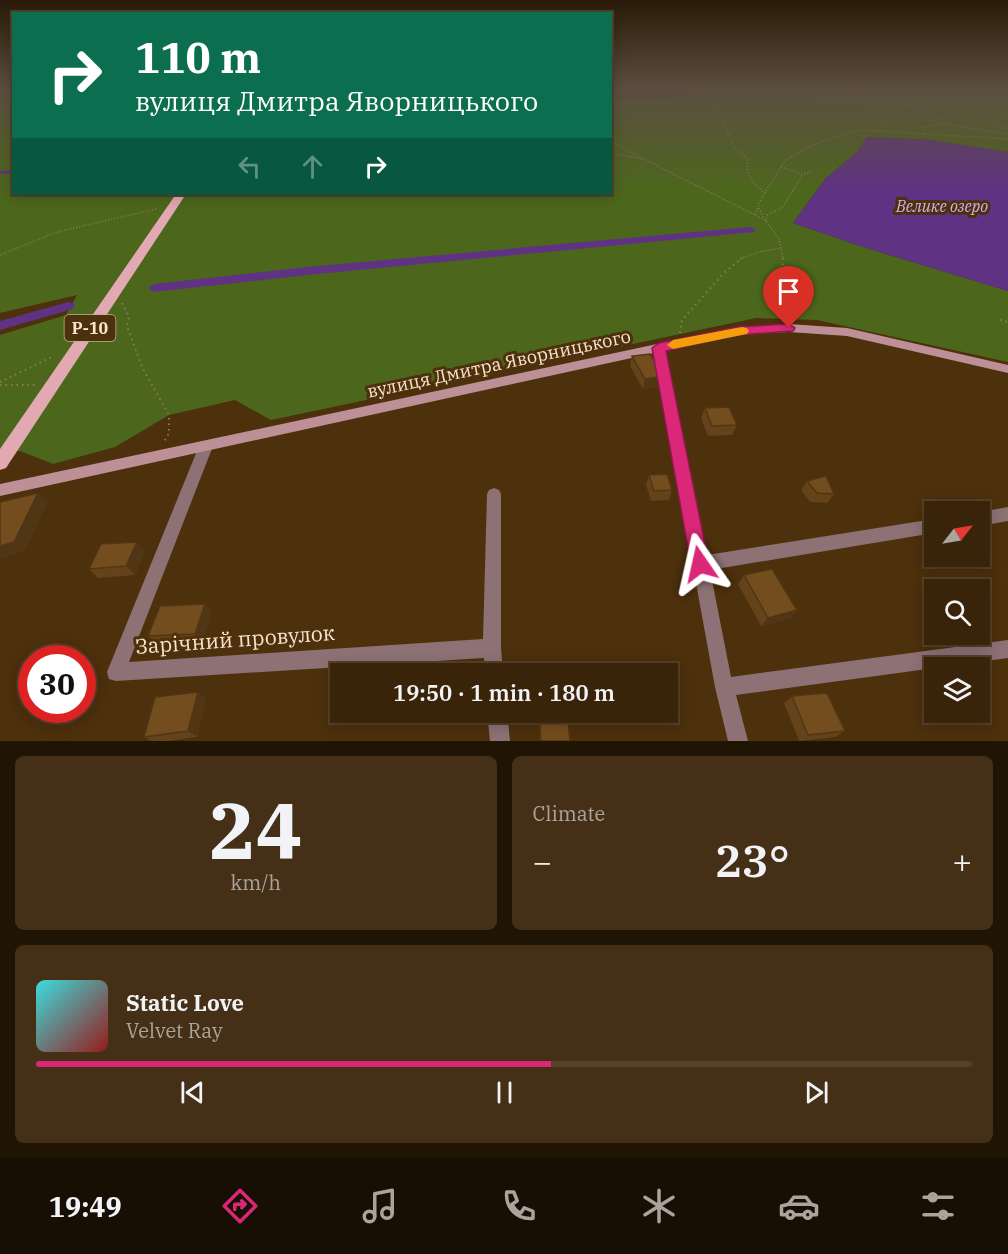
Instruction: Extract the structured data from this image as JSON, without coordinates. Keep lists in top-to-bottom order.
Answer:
{
  "streets": {
    "main road": ["Р-10", "вулиця Дмитра Яворницького"],
    "street": ["Зарічний провулок"]
  },
  "crossings": [
    ["вулиця Дмитра Яворницького", "Зарічний провулок"]
  ],
  "water": ["Велике озеро"],
  "north": "top right",
  "page": {
    "turn": ["110 m", "вулиця Дмитра Яворницького"],
    "limit": "30",
    "trip": "19:50 · 1 min · 180 m",
    "tile": [
      ["24", "km/h"],
      "Climate"
    ],
    "heat": ["−", "23°", "+"],
    "song": ["Static Love", "Velvet Ray"],
    "tabs": "19:49"
  }
}
